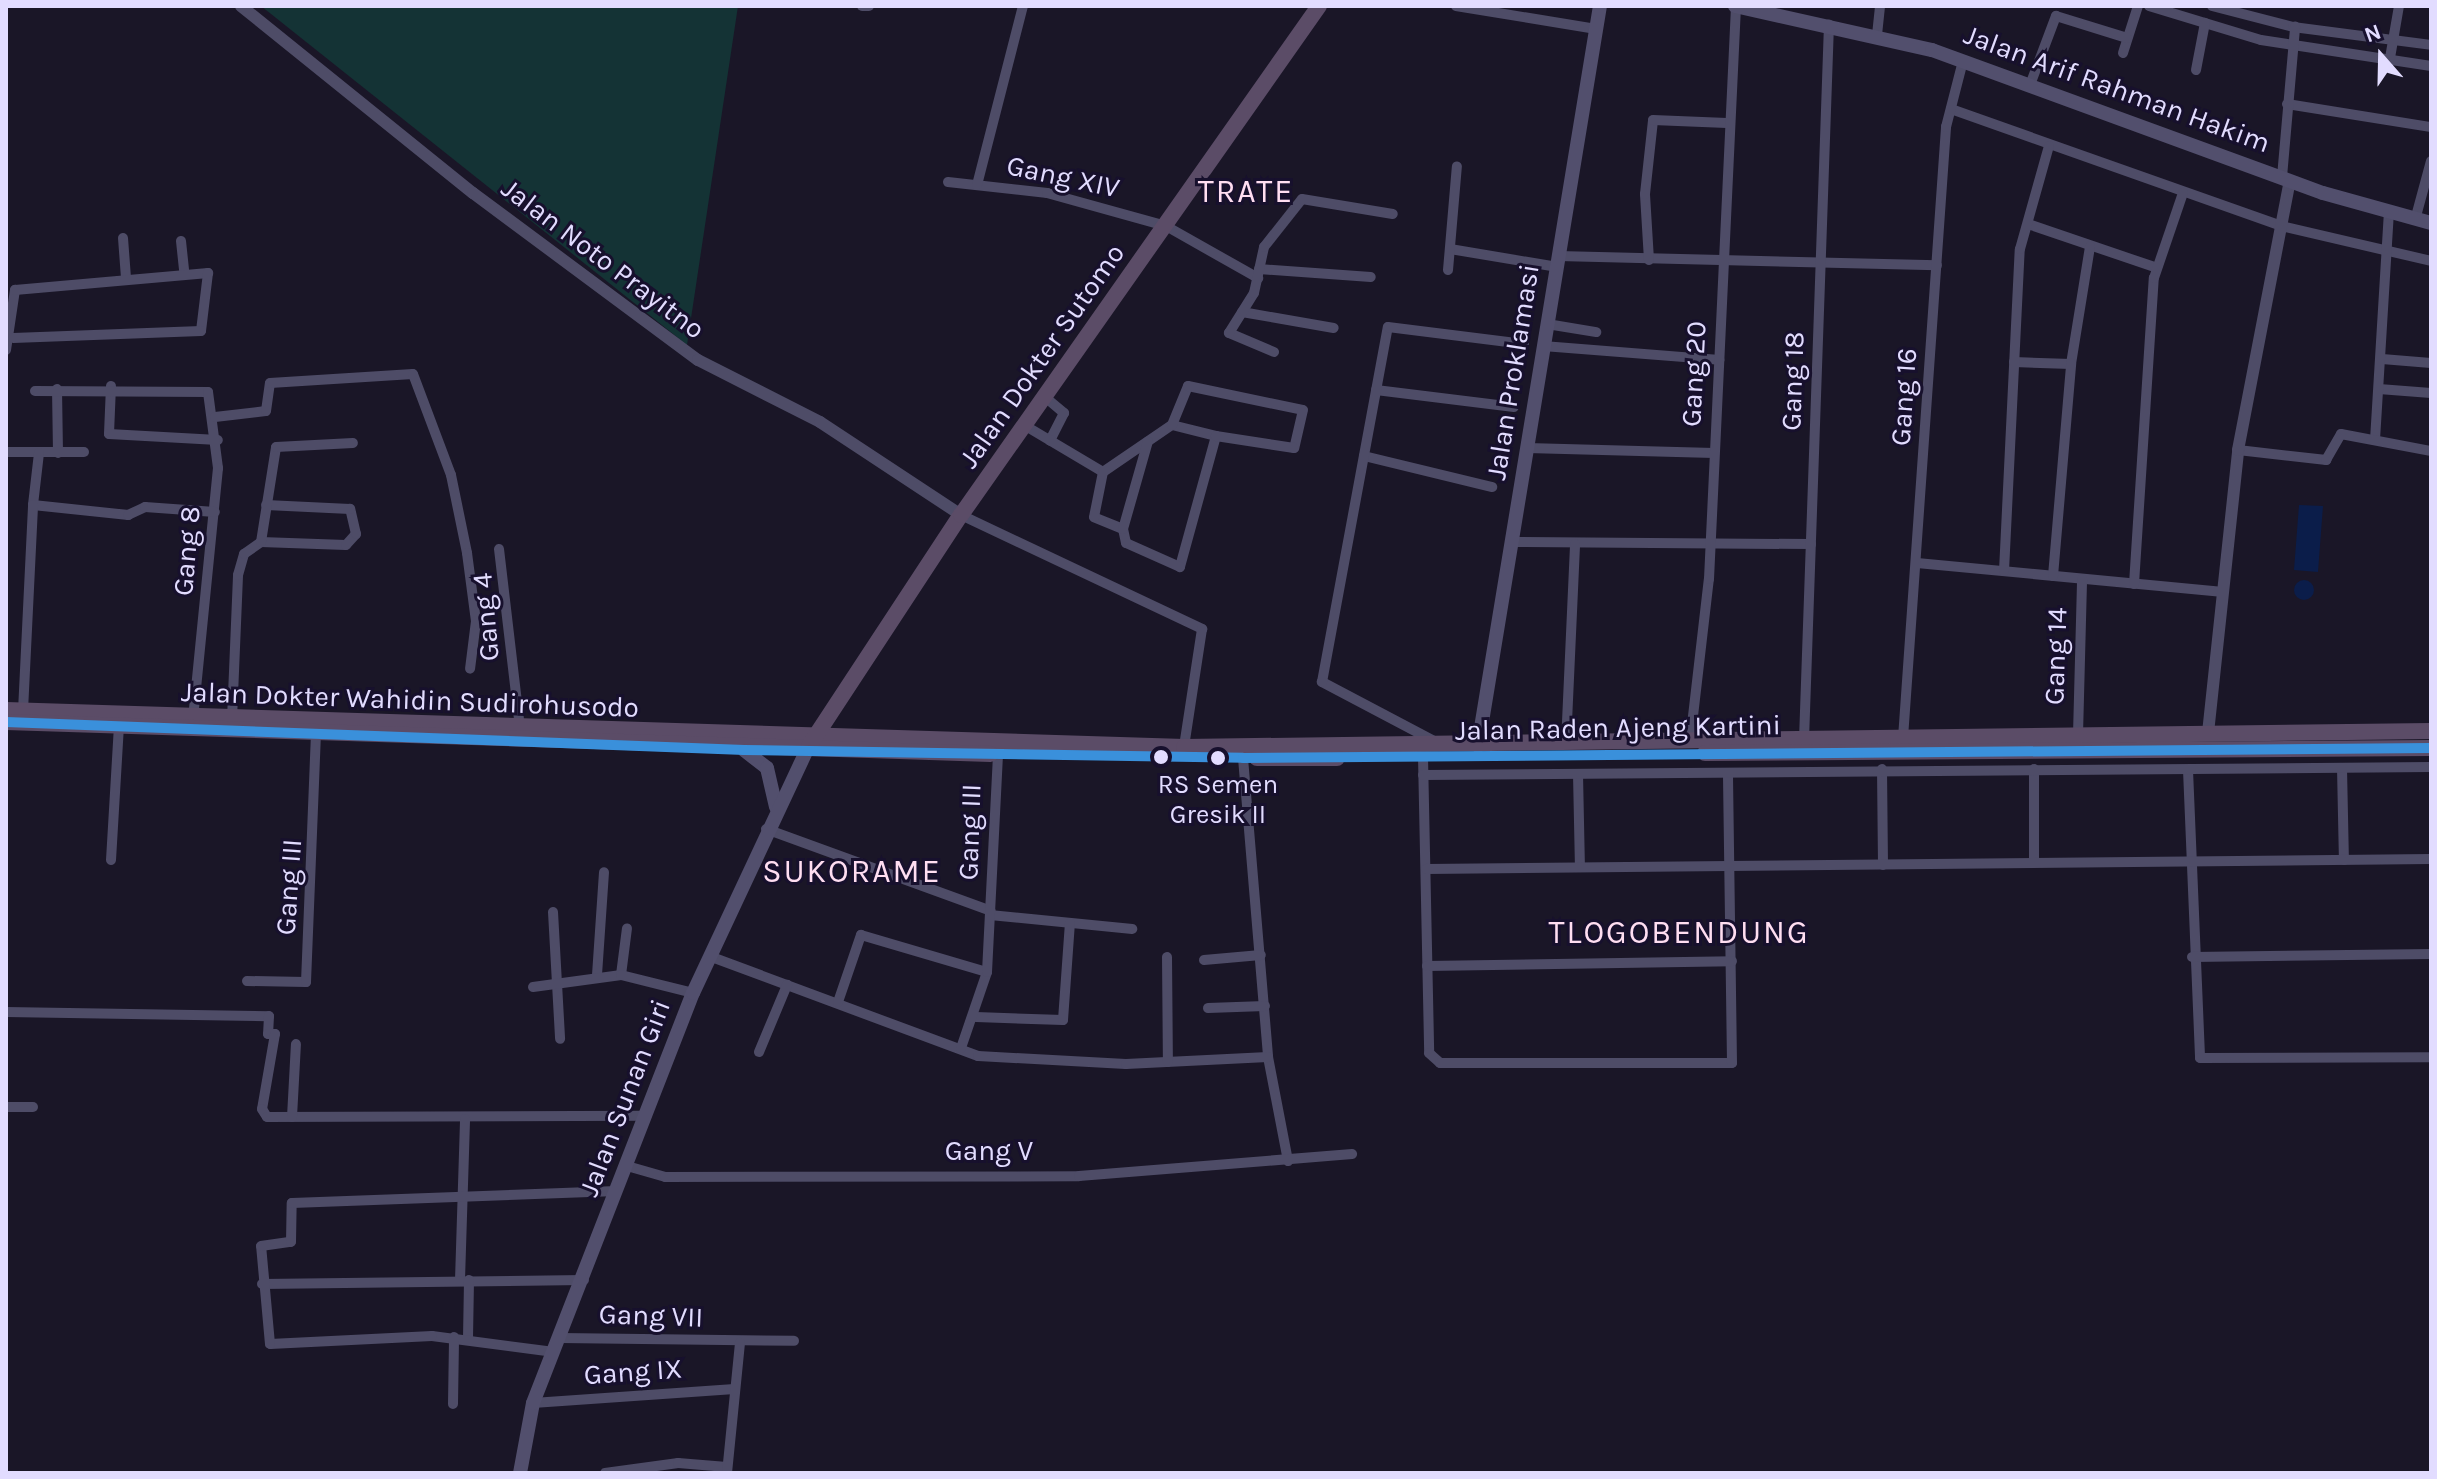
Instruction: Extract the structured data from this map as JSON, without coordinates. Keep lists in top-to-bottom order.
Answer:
{
  "streets": {
    "highway": ["Jalan Dokter Sutomo", "Jalan Dokter Wahidin Sudirohusodo", "Jalan Raden Ajeng Kartini"],
    "main road": ["Jalan Arif Rahman Hakim", "Jalan Proklamasi", "Jalan Sunan Giri"],
    "street": [
      "Gang XIV",
      "Jalan Noto Prayitno",
      "Gang 20",
      "Gang 18",
      "Gang 16",
      "Gang 8",
      "Gang 4",
      "Gang 14",
      "Gang III",
      "Gang V",
      "Gang VII",
      "Gang IX"
    ]
  },
  "crossings": [
    ["Jalan Arif Rahman Hakim", "Gang 20"],
    ["Jalan Arif Rahman Hakim", "Gang 18"],
    ["Jalan Arif Rahman Hakim", "Gang 16"],
    ["Gang XIV", "Jalan Dokter Sutomo"],
    ["Jalan Noto Prayitno", "Jalan Dokter Sutomo"],
    ["Jalan Dokter Sutomo", "Jalan Dokter Wahidin Sudirohusodo"],
    ["Jalan Dokter Sutomo", "Jalan Raden Ajeng Kartini"],
    ["Jalan Dokter Sutomo", "Jalan Sunan Giri"],
    ["Jalan Proklamasi", "Jalan Raden Ajeng Kartini"],
    ["Gang 20", "Jalan Raden Ajeng Kartini"],
    ["Gang 18", "Jalan Raden Ajeng Kartini"],
    ["Gang 16", "Jalan Raden Ajeng Kartini"],
    ["Gang 8", "Jalan Dokter Wahidin Sudirohusodo"],
    ["Gang 4", "Jalan Dokter Wahidin Sudirohusodo"],
    ["Gang 14", "Jalan Raden Ajeng Kartini"],
    ["Jalan Dokter Wahidin Sudirohusodo", "Jalan Raden Ajeng Kartini"],
    ["Jalan Dokter Wahidin Sudirohusodo", "Gang III"],
    ["Jalan Dokter Wahidin Sudirohusodo", "Jalan Sunan Giri"],
    ["Jalan Raden Ajeng Kartini", "Gang III"],
    ["Jalan Raden Ajeng Kartini", "Jalan Sunan Giri"],
    ["Jalan Sunan Giri", "Gang V"],
    ["Jalan Sunan Giri", "Gang VII"],
    ["Jalan Sunan Giri", "Gang IX"]
  ],
  "districts": ["TRATE", "SUKORAME", "TLOGOBENDUNG"],
  "places": ["RS Semen Gresik II"],
  "north": "top"
}
